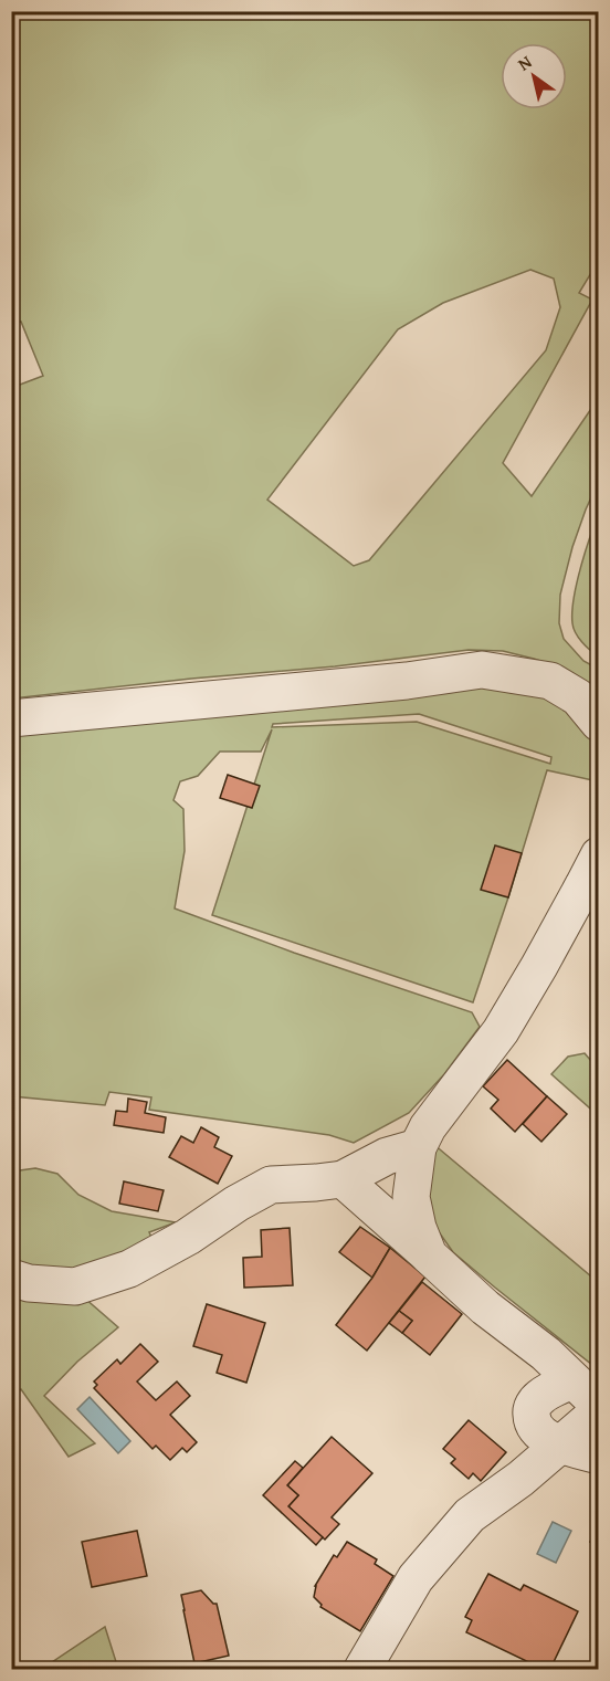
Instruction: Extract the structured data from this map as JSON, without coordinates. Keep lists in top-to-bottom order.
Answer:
{
  "north": "top left"
}
